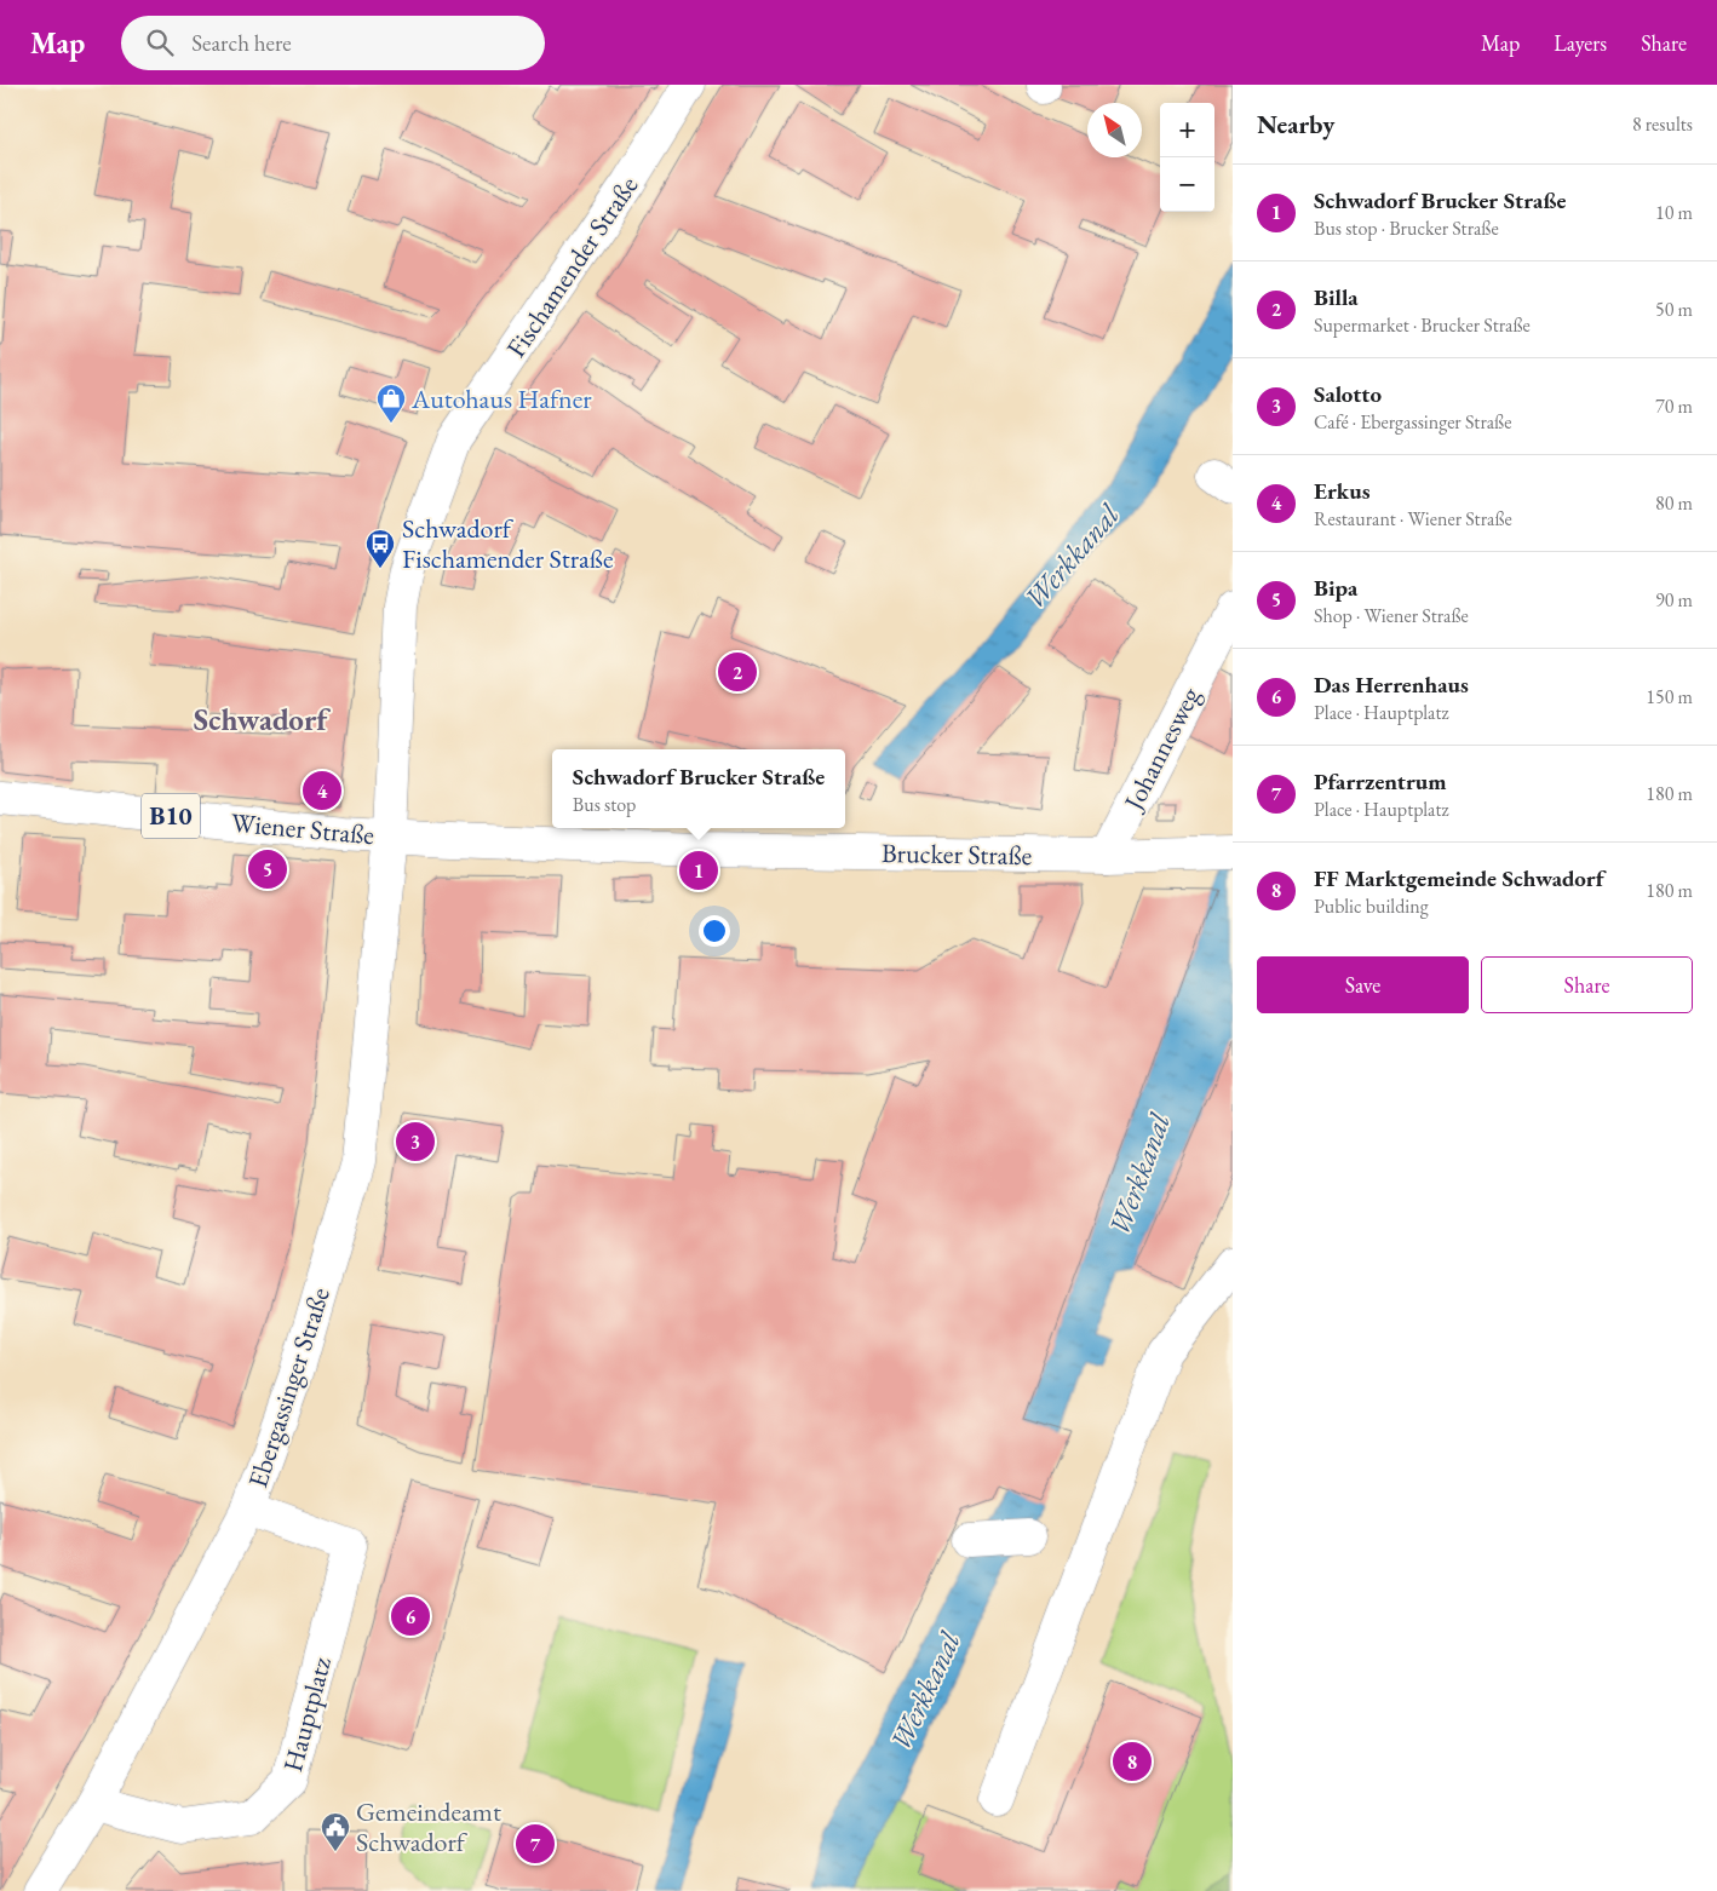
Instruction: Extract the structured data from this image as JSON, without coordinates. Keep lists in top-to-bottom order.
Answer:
{
  "streets": {
    "main road": [
      "Fischamender Straße",
      "Johannesweg",
      "B10",
      "Wiener Straße",
      "Brucker Straße",
      "Ebergassinger Straße",
      "Hauptplatz"
    ]
  },
  "crossings": [
    ["Fischamender Straße", "Wiener Straße"],
    ["Fischamender Straße", "Brucker Straße"],
    ["Fischamender Straße", "Ebergassinger Straße"],
    ["Johannesweg", "Brucker Straße"],
    ["Wiener Straße", "Brucker Straße"],
    ["Wiener Straße", "Ebergassinger Straße"],
    ["Brucker Straße", "Ebergassinger Straße"],
    ["Ebergassinger Straße", "Hauptplatz"]
  ],
  "districts": ["Schwadorf"],
  "water": ["Werkkanal"],
  "places": {
    "shop": ["Autohaus Hafner"],
    "bus stop": ["Schwadorf Fischamender Straße"],
    "public building": ["Gemeindeamt Schwadorf"]
  },
  "north": "top left",
  "page": {
    "header": "Map",
    "search": "Search here",
    "nav": ["Map", "Layers", "Share"],
    "heading": ["Nearby", "8 results"],
    "map_buttons": ["+", "−"],
    "list": [
      {
        "mark": "1",
        "name": "Schwadorf Brucker Straße",
        "note": "Bus stop · Brucker Straße",
        "value": "10 m"
      },
      {
        "mark": "2",
        "name": "Billa",
        "note": "Supermarket · Brucker Straße",
        "value": "50 m"
      },
      {
        "mark": "3",
        "name": "Salotto",
        "note": "Café · Ebergassinger Straße",
        "value": "70 m"
      },
      {
        "mark": "4",
        "name": "Erkus",
        "note": "Restaurant · Wiener Straße",
        "value": "80 m"
      },
      {
        "mark": "5",
        "name": "Bipa",
        "note": "Shop · Wiener Straße",
        "value": "90 m"
      },
      {
        "mark": "6",
        "name": "Das Herrenhaus",
        "note": "Place · Hauptplatz",
        "value": "150 m"
      },
      {
        "mark": "7",
        "name": "Pfarrzentrum",
        "note": "Place · Hauptplatz",
        "value": "180 m"
      },
      {
        "mark": "8",
        "name": "FF Marktgemeinde Schwadorf",
        "note": "Public building",
        "value": "180 m"
      }
    ],
    "pins": [
      "2",
      "4",
      "5",
      "1",
      "3",
      "6",
      "8",
      "7"
    ],
    "popup": ["Schwadorf Brucker Straße", "Bus stop"],
    "buttons": ["Save", "Share"]
  }
}
